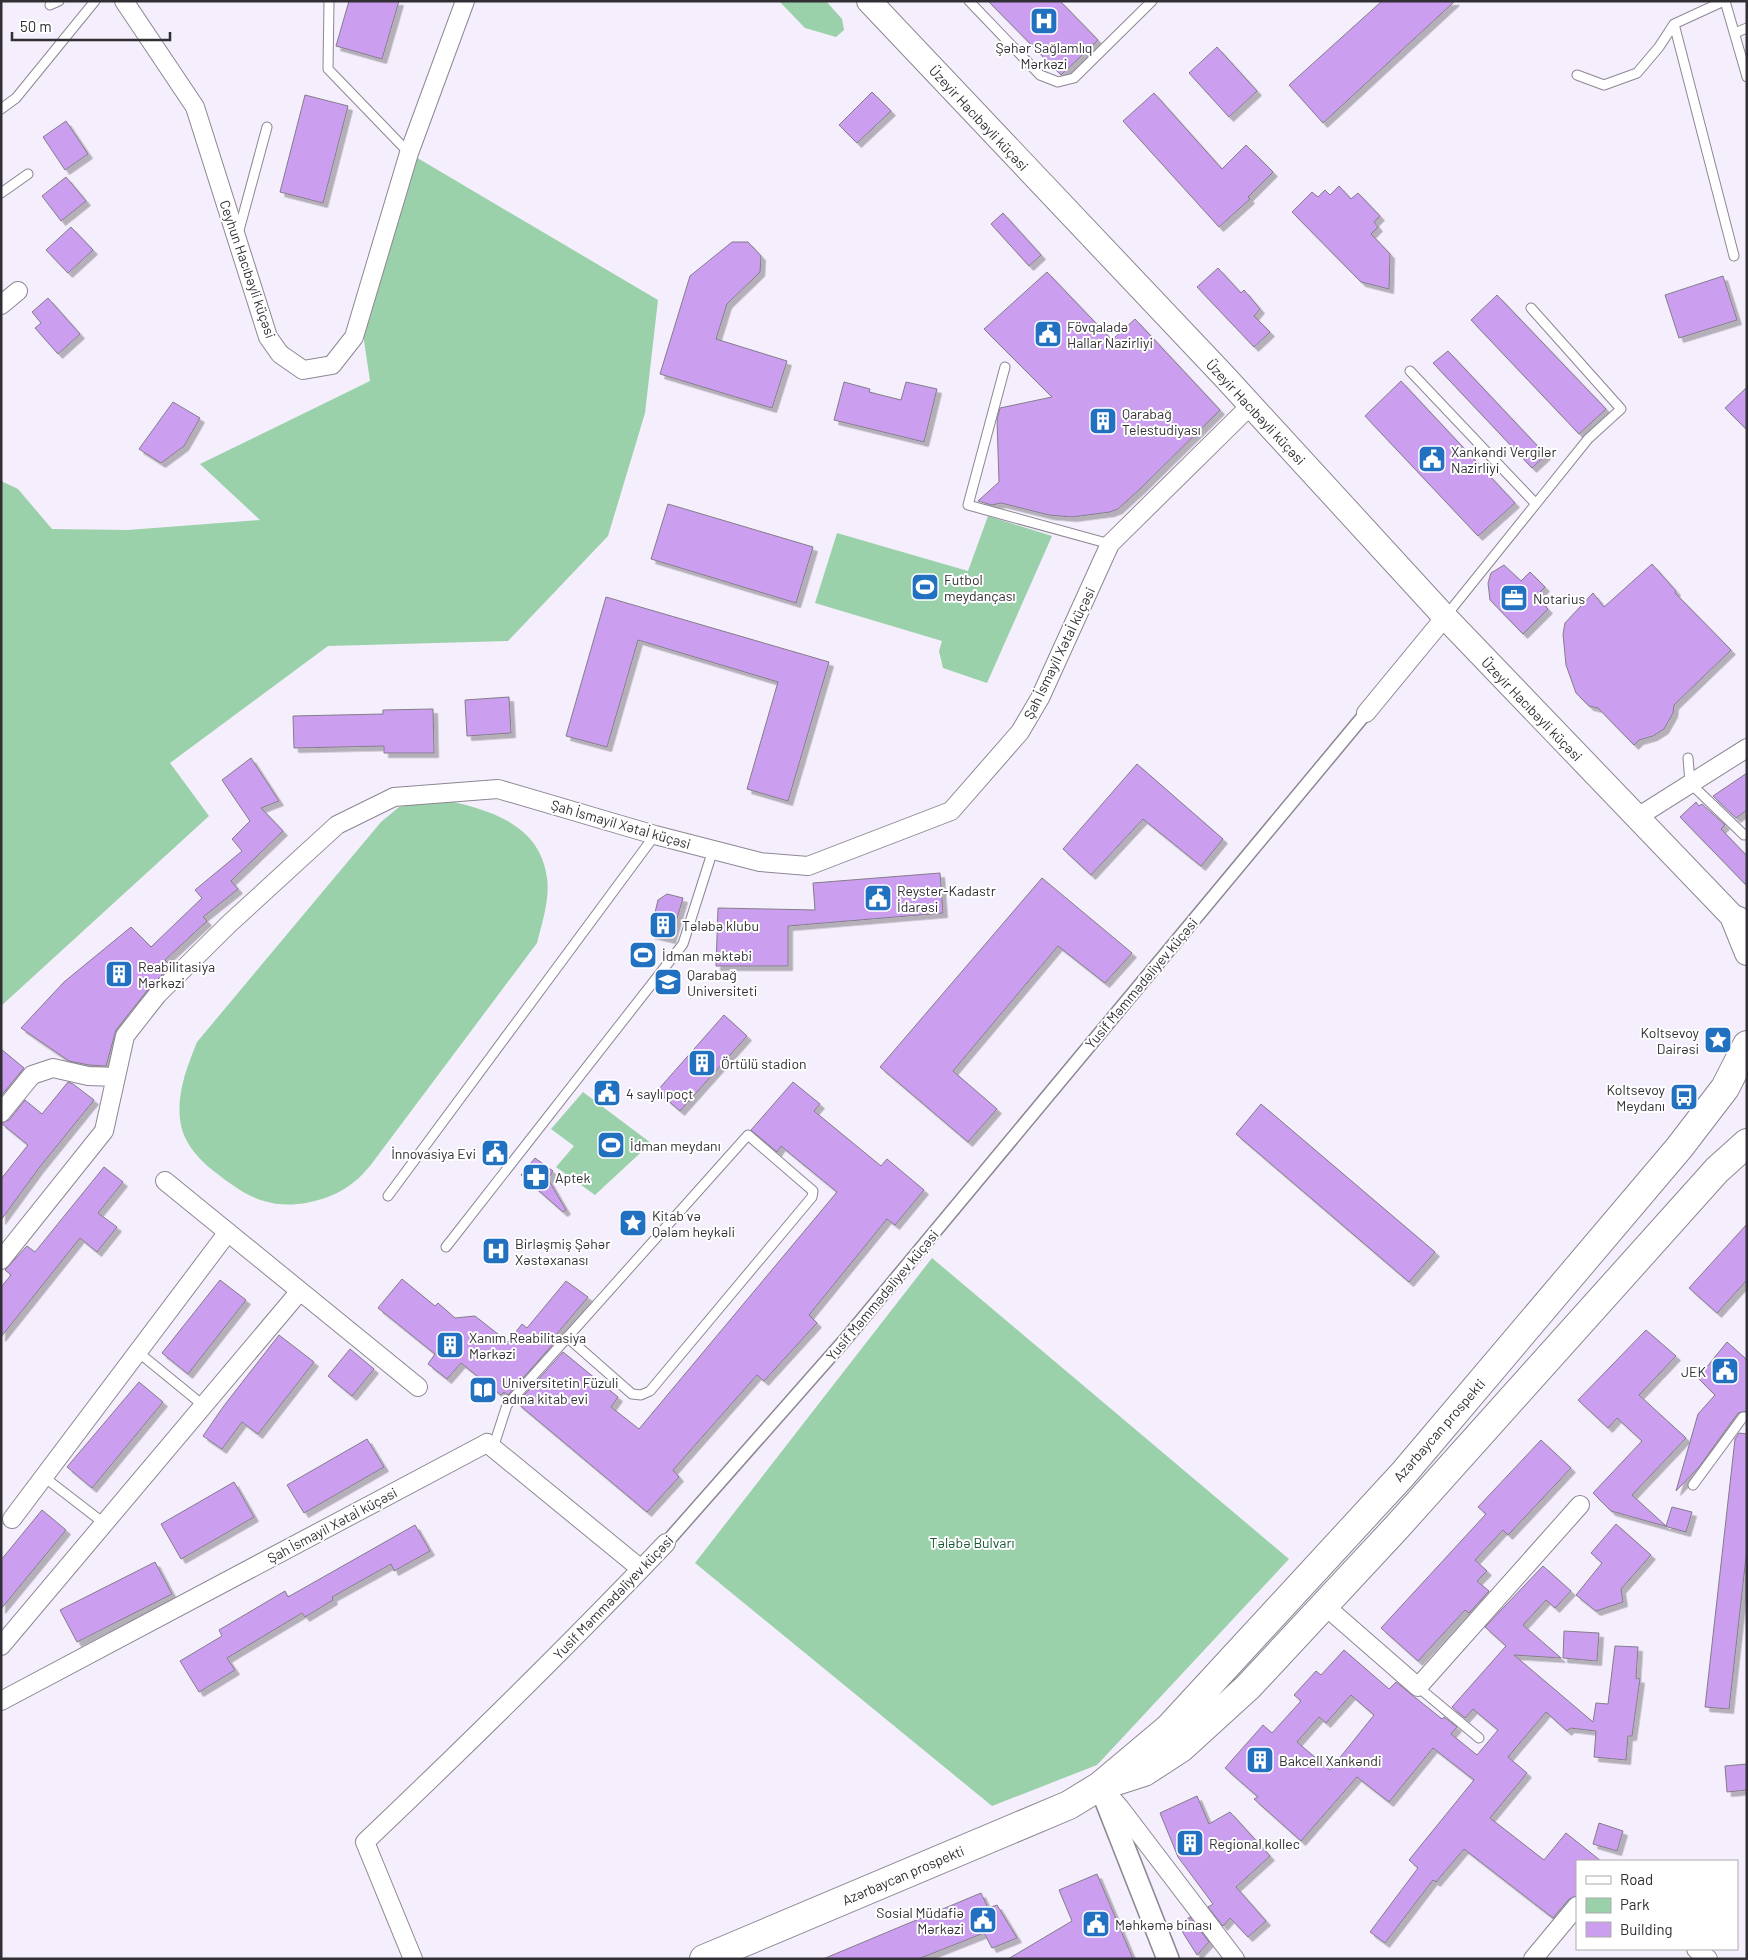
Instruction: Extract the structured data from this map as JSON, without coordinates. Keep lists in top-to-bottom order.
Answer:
{
  "streets": {
    "main road": ["Üzeyir Hacıbəyli küçəsi", "Azərbaycan prospekti"],
    "street": ["Ceyhun Hacıbəyli küçəsi", "Şah İsmayil Xətaİ küçəsi", "Yusif Məmmədəliyev küçəsi"]
  },
  "crossings": [
    ["Üzeyir Hacıbəyli küçəsi", "Şah İsmayil Xətaİ küçəsi"],
    ["Üzeyir Hacıbəyli küçəsi", "Yusif Məmmədəliyev küçəsi"]
  ],
  "parks": ["Tələbə Bulvarı"],
  "places": {
    "hospital": ["Şəhər Sağlamlıq Mərkəzi", "Birləşmiş Şəhər Xəstəxanası"],
    "public building": [
      "Fövqaladə Hallar Nazirliyi",
      "Xankəndi Vergilər Nazirliyi",
      "Reyster-Kadastr İdarəsi",
      "4 saylı poçt",
      "İnnovasiya Evi",
      "JEK",
      "Sosial Müdafiə Mərkəzi",
      "Məhkəmə binası"
    ],
    "building": [
      "Qarabağ Telestudiyası",
      "Tələbə klubu",
      "Reabilitasiya Mərkəzi",
      "Örtülü stadion",
      "Xanım Reabilitasiya Mərkəzi",
      "Bakcell Xankəndi",
      "Regional kollec"
    ],
    "sports": ["Futbol meydançası", "İdman məktəbi", "İdman meydanı"],
    "office": ["Notarius"],
    "school or university": ["Qarabağ Universiteti"],
    "place": ["Koltsevoy Dairəsi", "Kitab və Qələm heykəli"],
    "bus stop": ["Koltsevoy Meydanı"],
    "pharmacy": ["Aptek"],
    "library": ["Universitetin Füzuli adına kitab evi"]
  },
  "legend": ["Road", "Park", "Building"],
  "scale_bar": "50 m"
}
